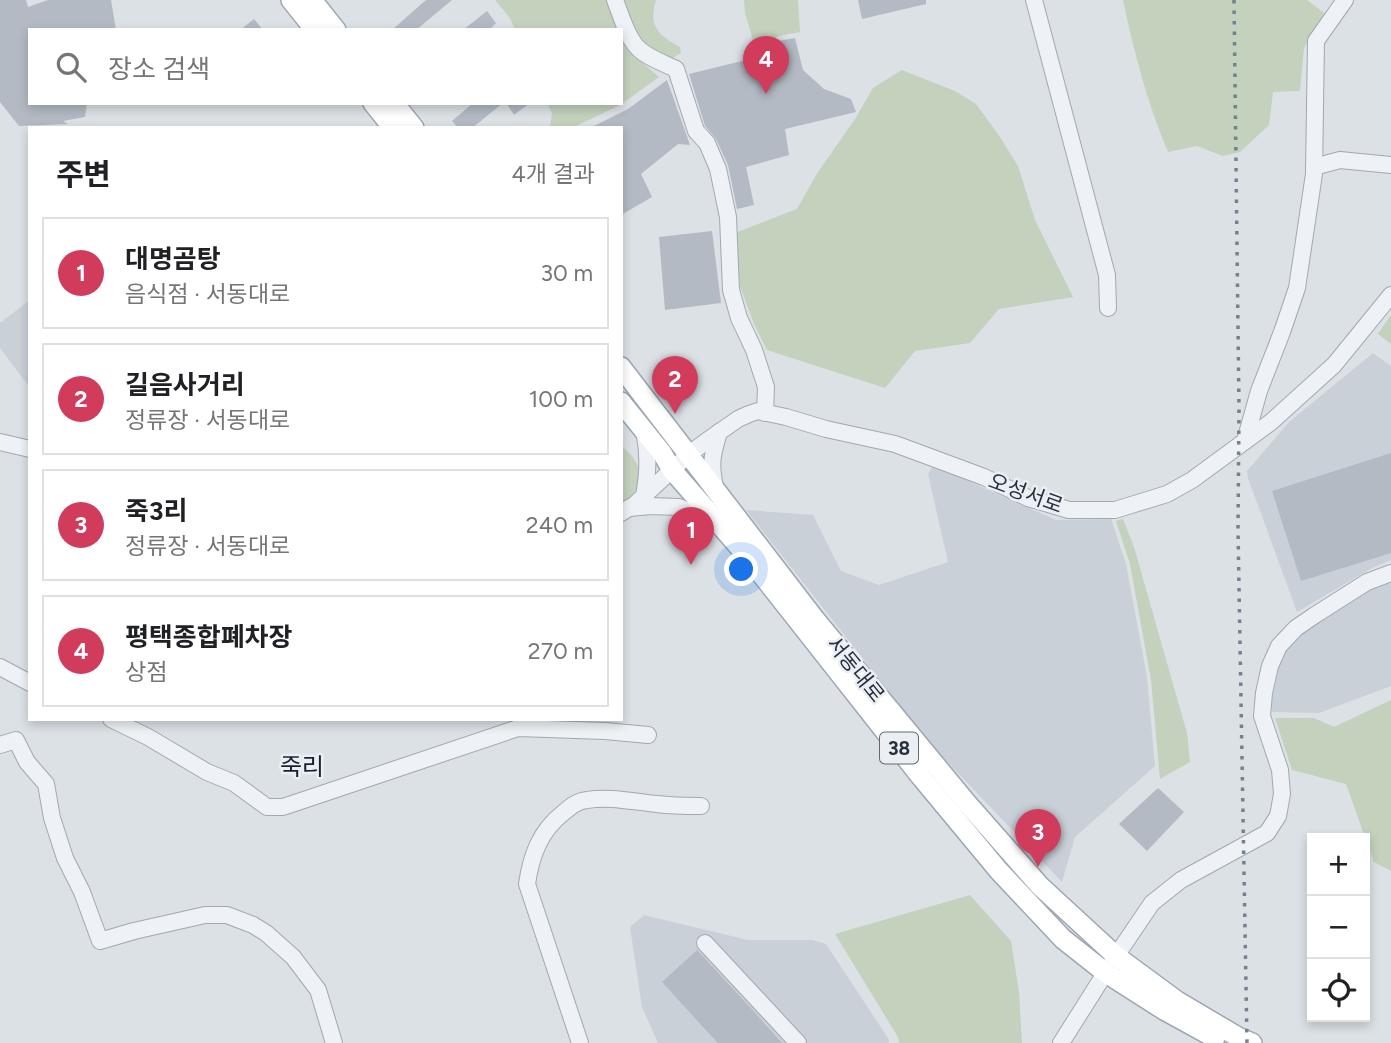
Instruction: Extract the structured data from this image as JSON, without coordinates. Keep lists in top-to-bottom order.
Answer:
{
  "streets": {
    "main road": ["서동대로", "38"],
    "street": ["오성서로"]
  },
  "districts": ["죽리"],
  "page": {
    "search": "장소 검색",
    "pins": [
      "4",
      "2",
      "1",
      "3"
    ],
    "heading": ["주변", "4개 결과"],
    "list": [
      {
        "mark": "1",
        "name": "대명곰탕",
        "note": "음식점 · 서동대로",
        "value": "30 m"
      },
      {
        "mark": "2",
        "name": "길음사거리",
        "note": "정류장 · 서동대로",
        "value": "100 m"
      },
      {
        "mark": "3",
        "name": "죽3리",
        "note": "정류장 · 서동대로",
        "value": "240 m"
      },
      {
        "mark": "4",
        "name": "평택종합폐차장",
        "note": "상점",
        "value": "270 m"
      }
    ],
    "map_buttons": ["+", "−"]
  }
}
